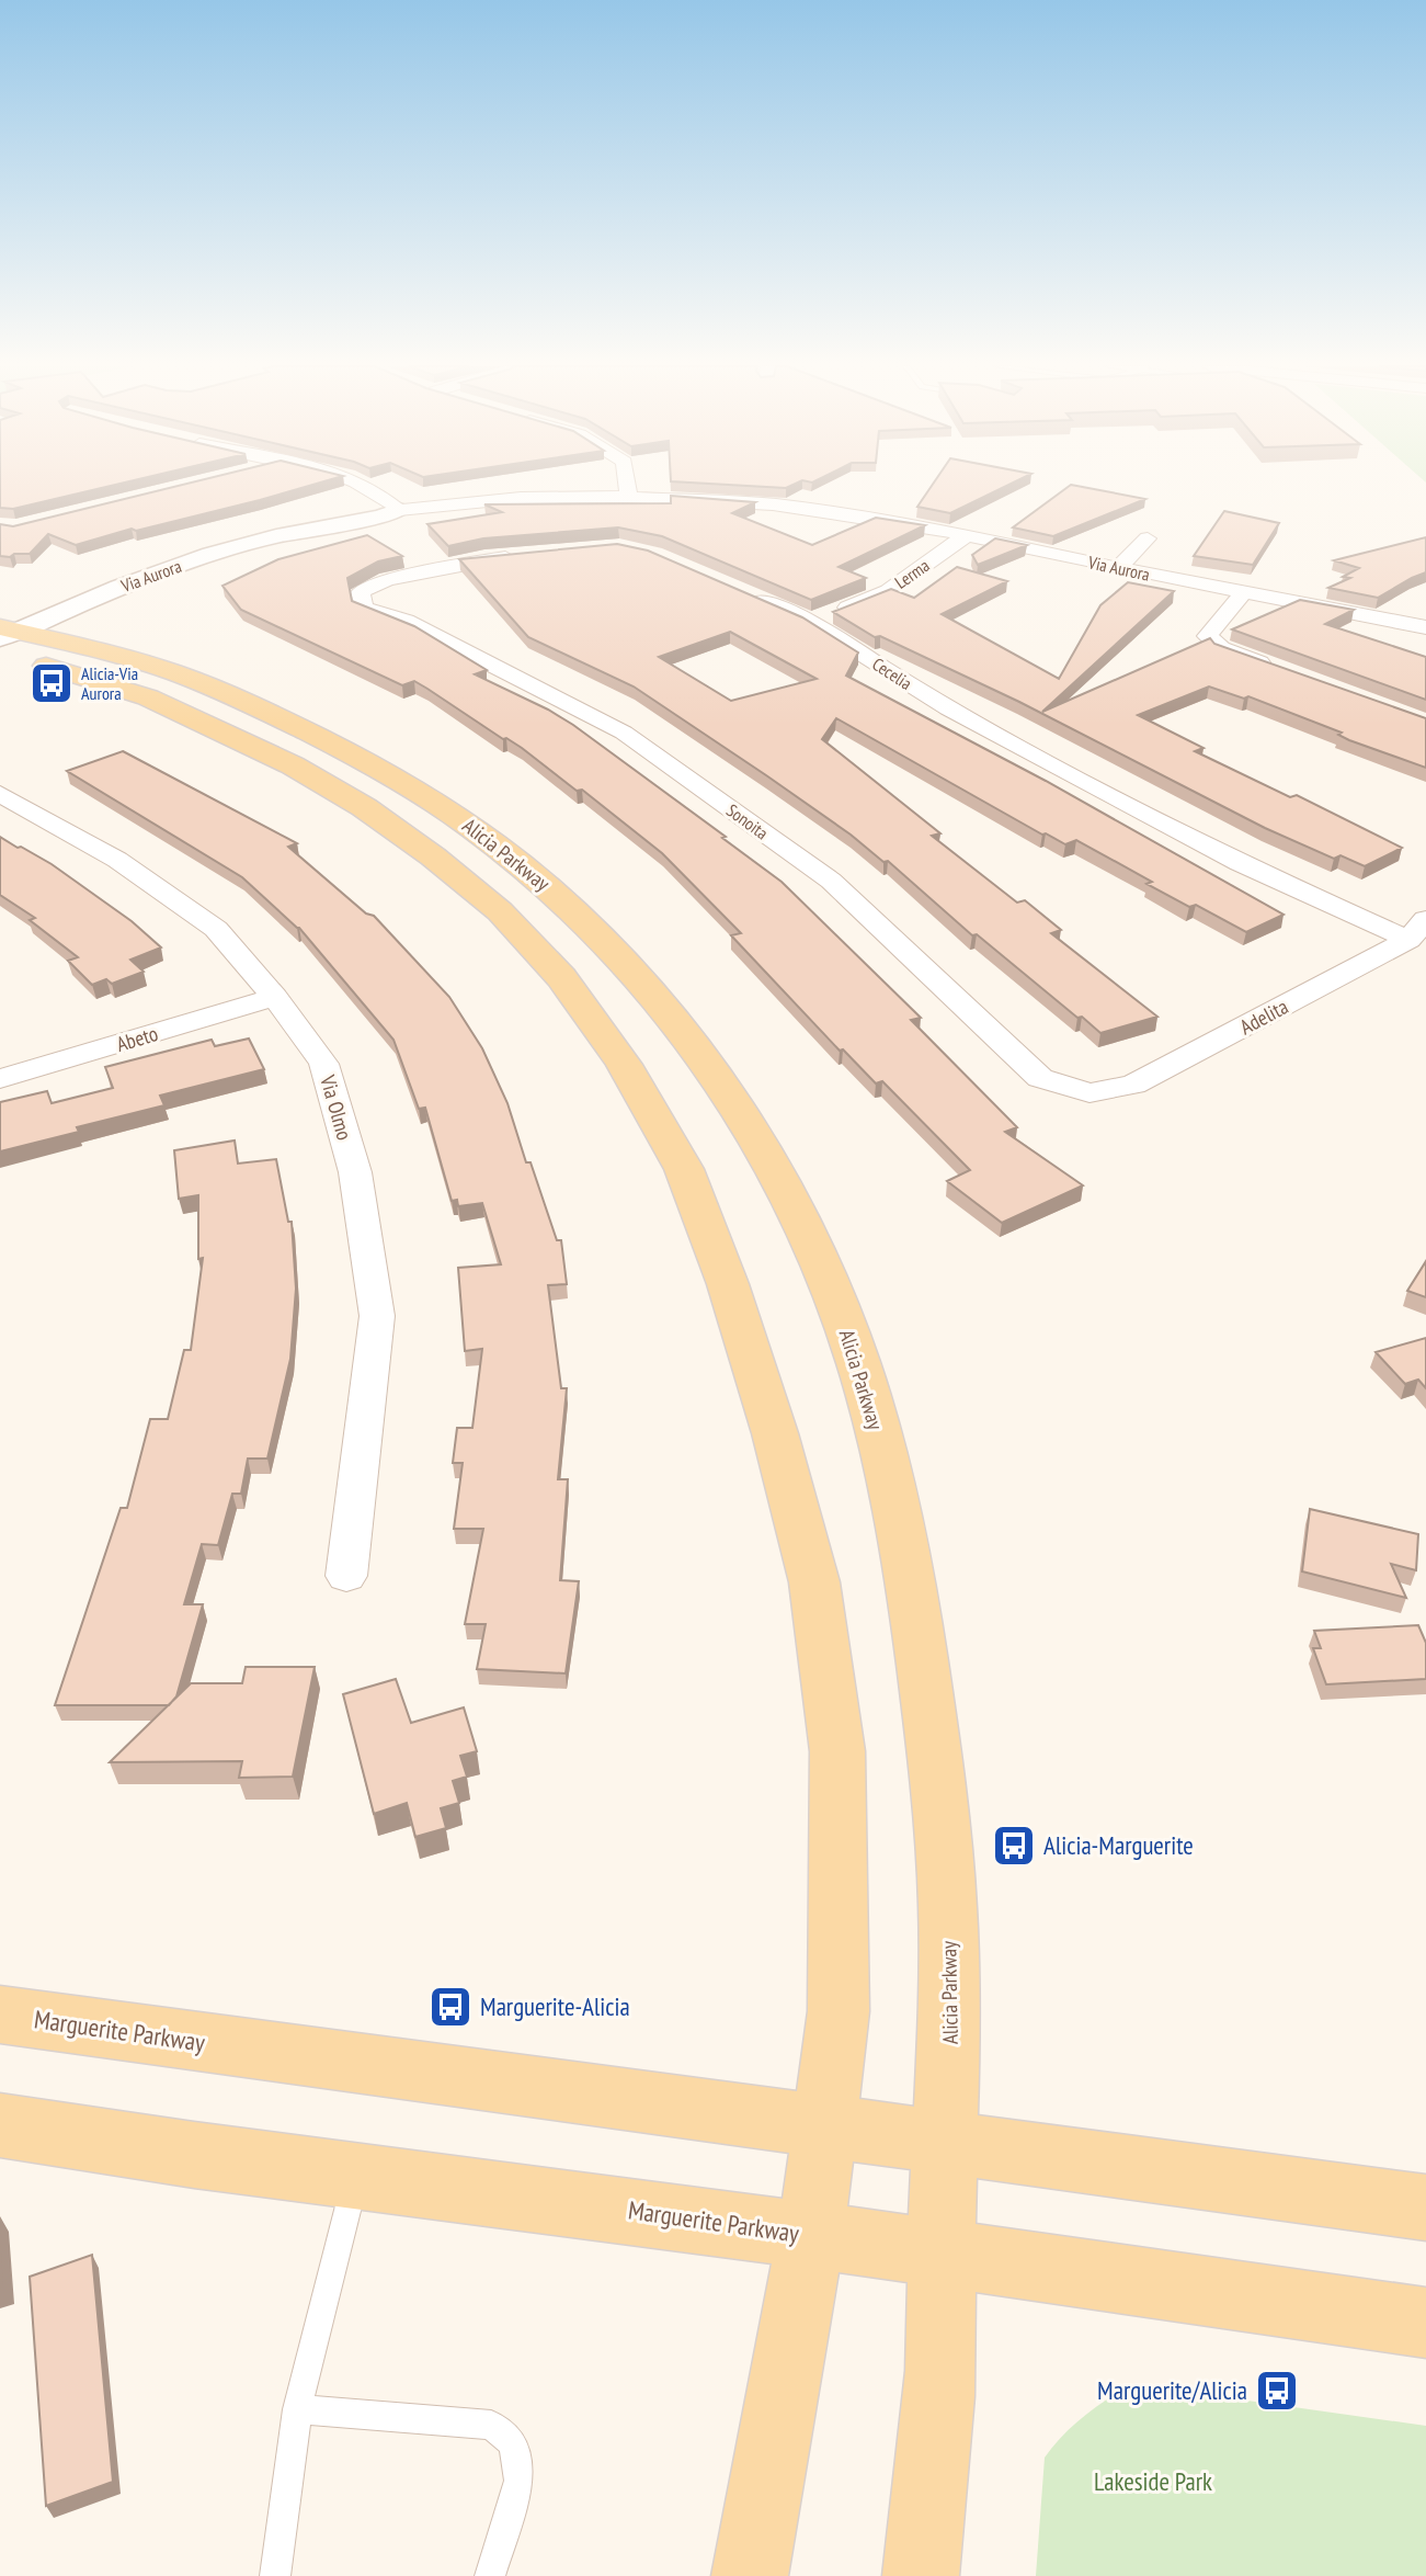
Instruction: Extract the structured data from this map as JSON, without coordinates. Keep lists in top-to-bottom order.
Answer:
{
  "streets": {
    "main road": ["Alicia Parkway", "Marguerite Parkway"],
    "street": [
      "Via Aurora",
      "Lerma",
      "Cecelia",
      "Sonoita",
      "Adelita",
      "Abeto",
      "Via Olmo"
    ]
  },
  "crossings": [
    ["Via Aurora", "Lerma"],
    ["Via Aurora", "Alicia Parkway"],
    ["Lerma", "Cecelia"],
    ["Cecelia", "Adelita"],
    ["Sonoita", "Adelita"],
    ["Alicia Parkway", "Marguerite Parkway"],
    ["Abeto", "Via Olmo"]
  ],
  "parks": ["Lakeside Park"],
  "places": {
    "bus stop": [
      "Alicia-Via Aurora",
      "Alicia-Marguerite",
      "Marguerite-Alicia",
      "Marguerite/Alicia"
    ]
  }
}
